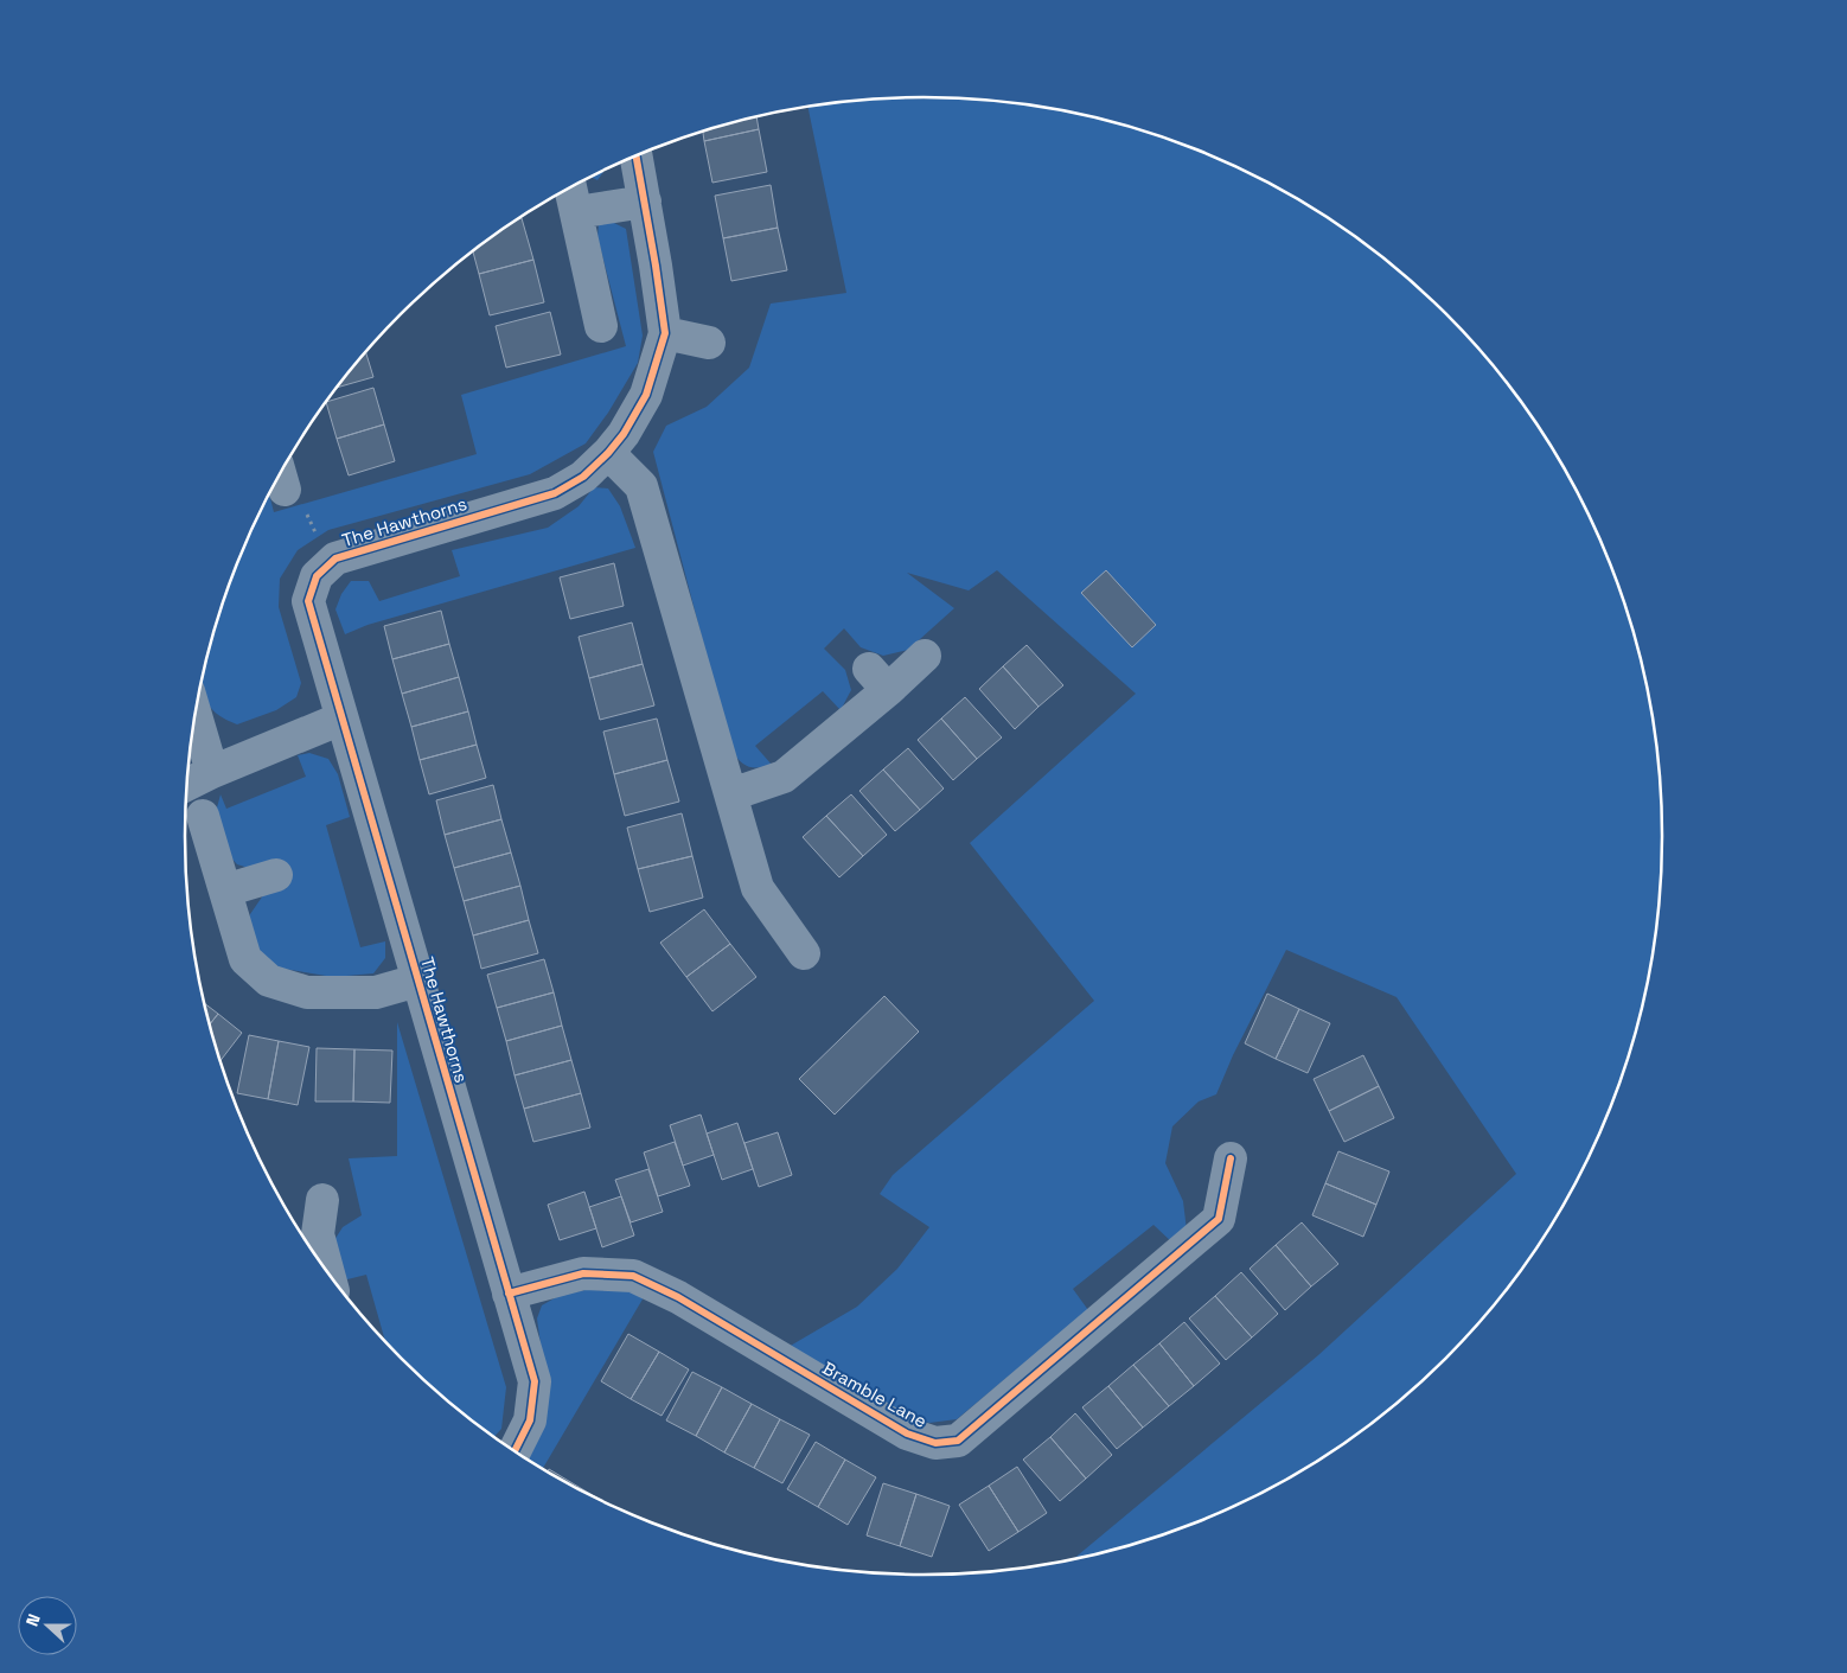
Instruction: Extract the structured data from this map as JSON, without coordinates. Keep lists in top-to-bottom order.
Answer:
{
  "streets": {
    "street": ["The Hawthorns", "Bramble Lane"]
  },
  "crossings": [
    ["The Hawthorns", "Bramble Lane"]
  ],
  "north": "left"
}
